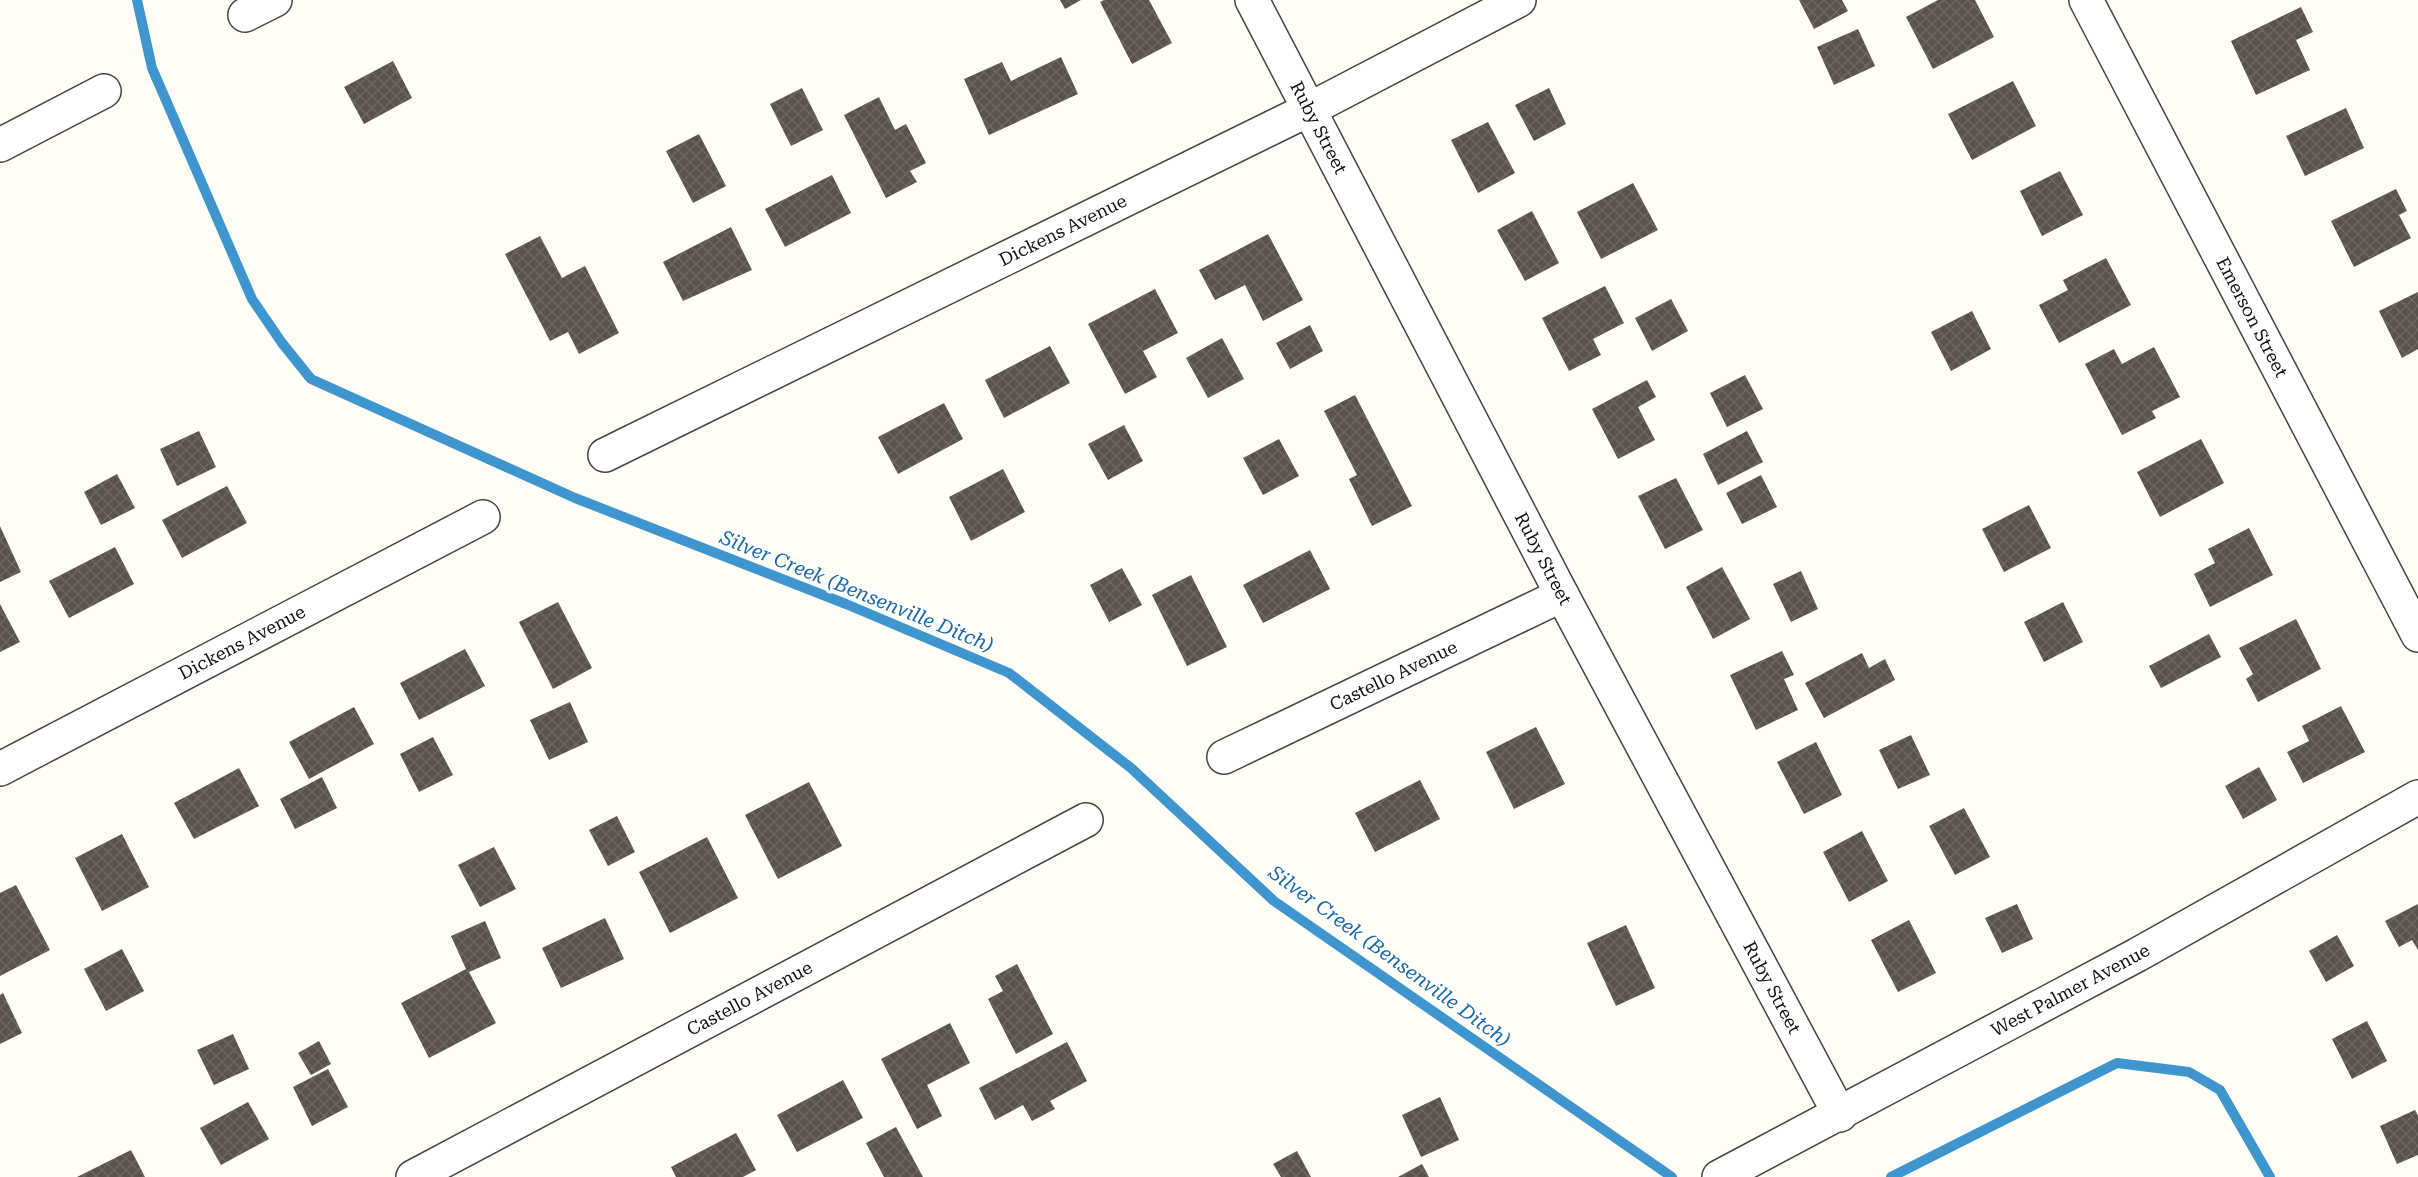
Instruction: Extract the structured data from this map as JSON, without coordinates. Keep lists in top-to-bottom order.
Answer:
{
  "streets": {
    "street": [
      "Ruby Street",
      "Dickens Avenue",
      "Emerson Street",
      "Castello Avenue",
      "West Palmer Avenue"
    ]
  },
  "crossings": [
    ["Ruby Street", "Dickens Avenue"],
    ["Ruby Street", "Castello Avenue"],
    ["Ruby Street", "West Palmer Avenue"]
  ],
  "water": ["Silver Creek (Bensenville Ditch)"]
}
